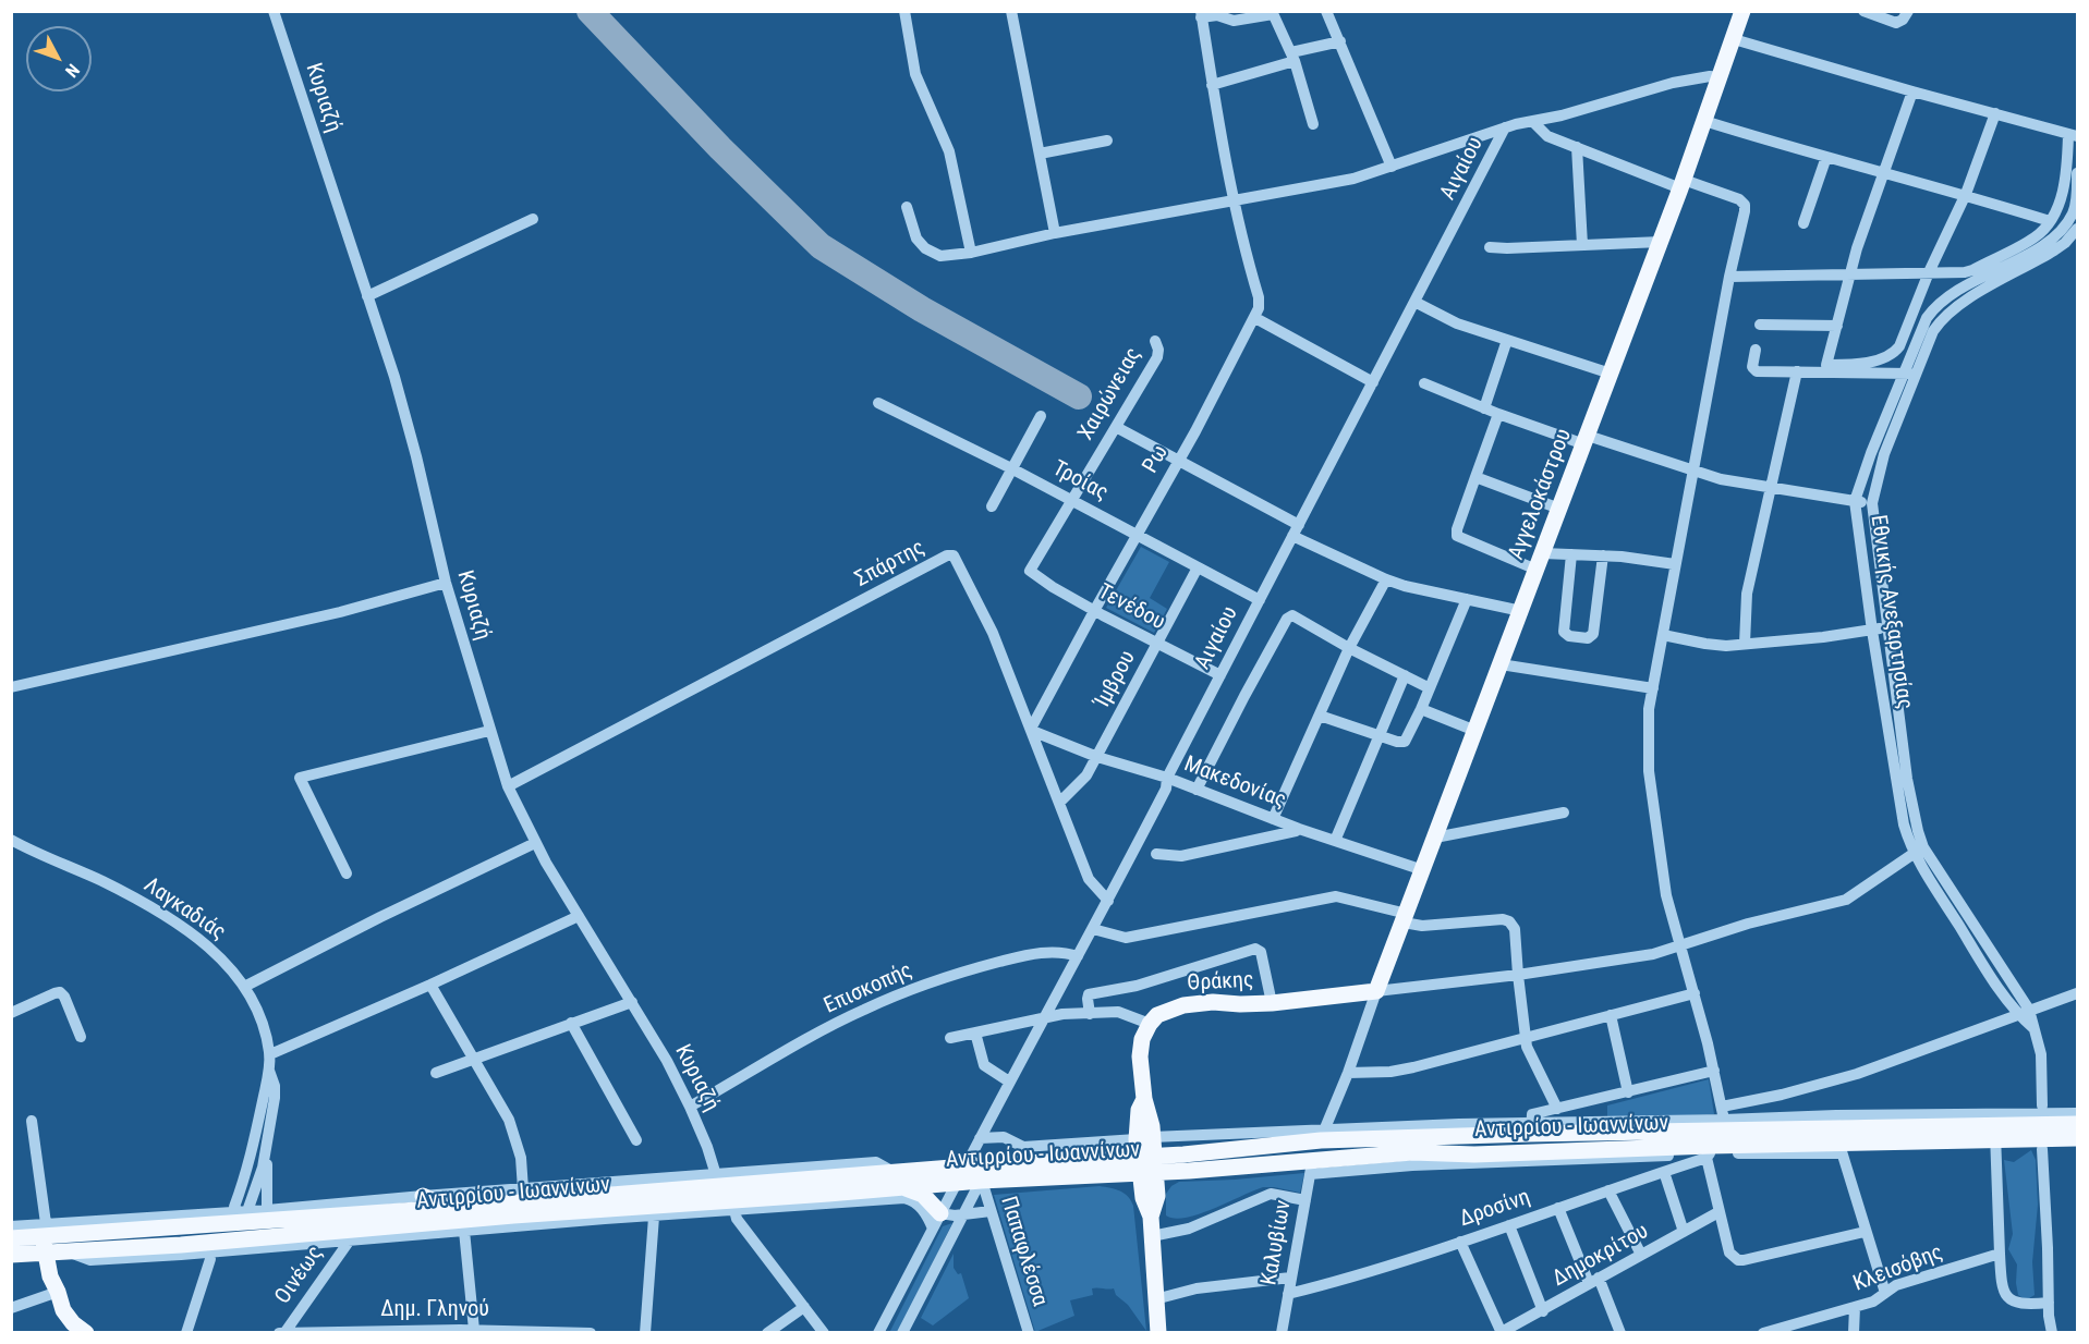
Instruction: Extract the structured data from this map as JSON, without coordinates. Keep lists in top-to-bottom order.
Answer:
{
  "streets": {
    "main road": ["Αγγελοκάστρου", "Θράκης", "Αντιρρίου - Ιωαννίνων"],
    "street": [
      "Κυριαζή",
      "Αιγαίου",
      "Χαιρώνειας",
      "Ρω",
      "Τροίας",
      "Σπάρτης",
      "Τενέδου",
      "Εθνικής Ανεξαρτησίας",
      "Ίμβρου",
      "Μακεδονίας",
      "Λαγκαδιάς",
      "Επισκοπής",
      "Δροσίνη",
      "Καλυβίων",
      "Παπαφλέσσα",
      "Δημοκρίτου",
      "Κλεισόβης",
      "Οινέως",
      "Δημ. Γληνού"
    ]
  },
  "crossings": [
    ["Κυριαζή", "Σπάρτης"],
    ["Κυριαζή", "Επισκοπής"],
    ["Αιγαίου", "Τροίας"],
    ["Αιγαίου", "Σπάρτης"],
    ["Αιγαίου", "Τενέδου"],
    ["Αιγαίου", "Μακεδονίας"],
    ["Αιγαίου", "Επισκοπής"],
    ["Αιγαίου", "Αντιρρίου - Ιωαννίνων"],
    ["Χαιρώνειας", "Τροίας"],
    ["Χαιρώνειας", "Τενέδου"],
    ["Ρω", "Τροίας"],
    ["Ρω", "Σπάρτης"],
    ["Ρω", "Τενέδου"],
    ["Ρω", "Μακεδονίας"],
    ["Τροίας", "Ίμβρου"],
    ["Αγγελοκάστρου", "Μακεδονίας"],
    ["Αγγελοκάστρου", "Θράκης"],
    ["Σπάρτης", "Ίμβρου"],
    ["Σπάρτης", "Μακεδονίας"],
    ["Τενέδου", "Ίμβρου"],
    ["Ίμβρου", "Μακεδονίας"],
    ["Αντιρρίου - Ιωαννίνων", "Καλυβίων"],
    ["Αντιρρίου - Ιωαννίνων", "Παπαφλέσσα"],
    ["Δροσίνη", "Καλυβίων"],
    ["Οινέως", "Δημ. Γληνού"]
  ],
  "north": "bottom right"
}
